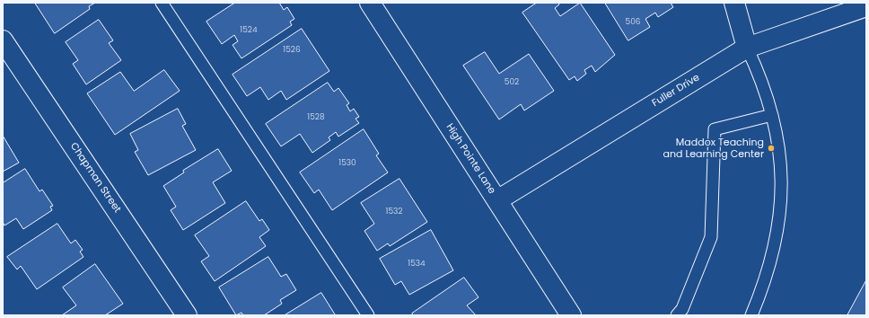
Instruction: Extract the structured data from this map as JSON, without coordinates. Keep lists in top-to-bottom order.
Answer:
{
  "streets": {
    "street": ["Fuller Drive", "High Pointe Lane", "Chapman Street"]
  },
  "crossings": [
    ["Fuller Drive", "High Pointe Lane"]
  ],
  "places": ["Maddox Teaching and Learning Center"],
  "house_numbers": [
    "506",
    "1524",
    "1526",
    "502",
    "1528",
    "1530",
    "1532",
    "1534"
  ]
}
